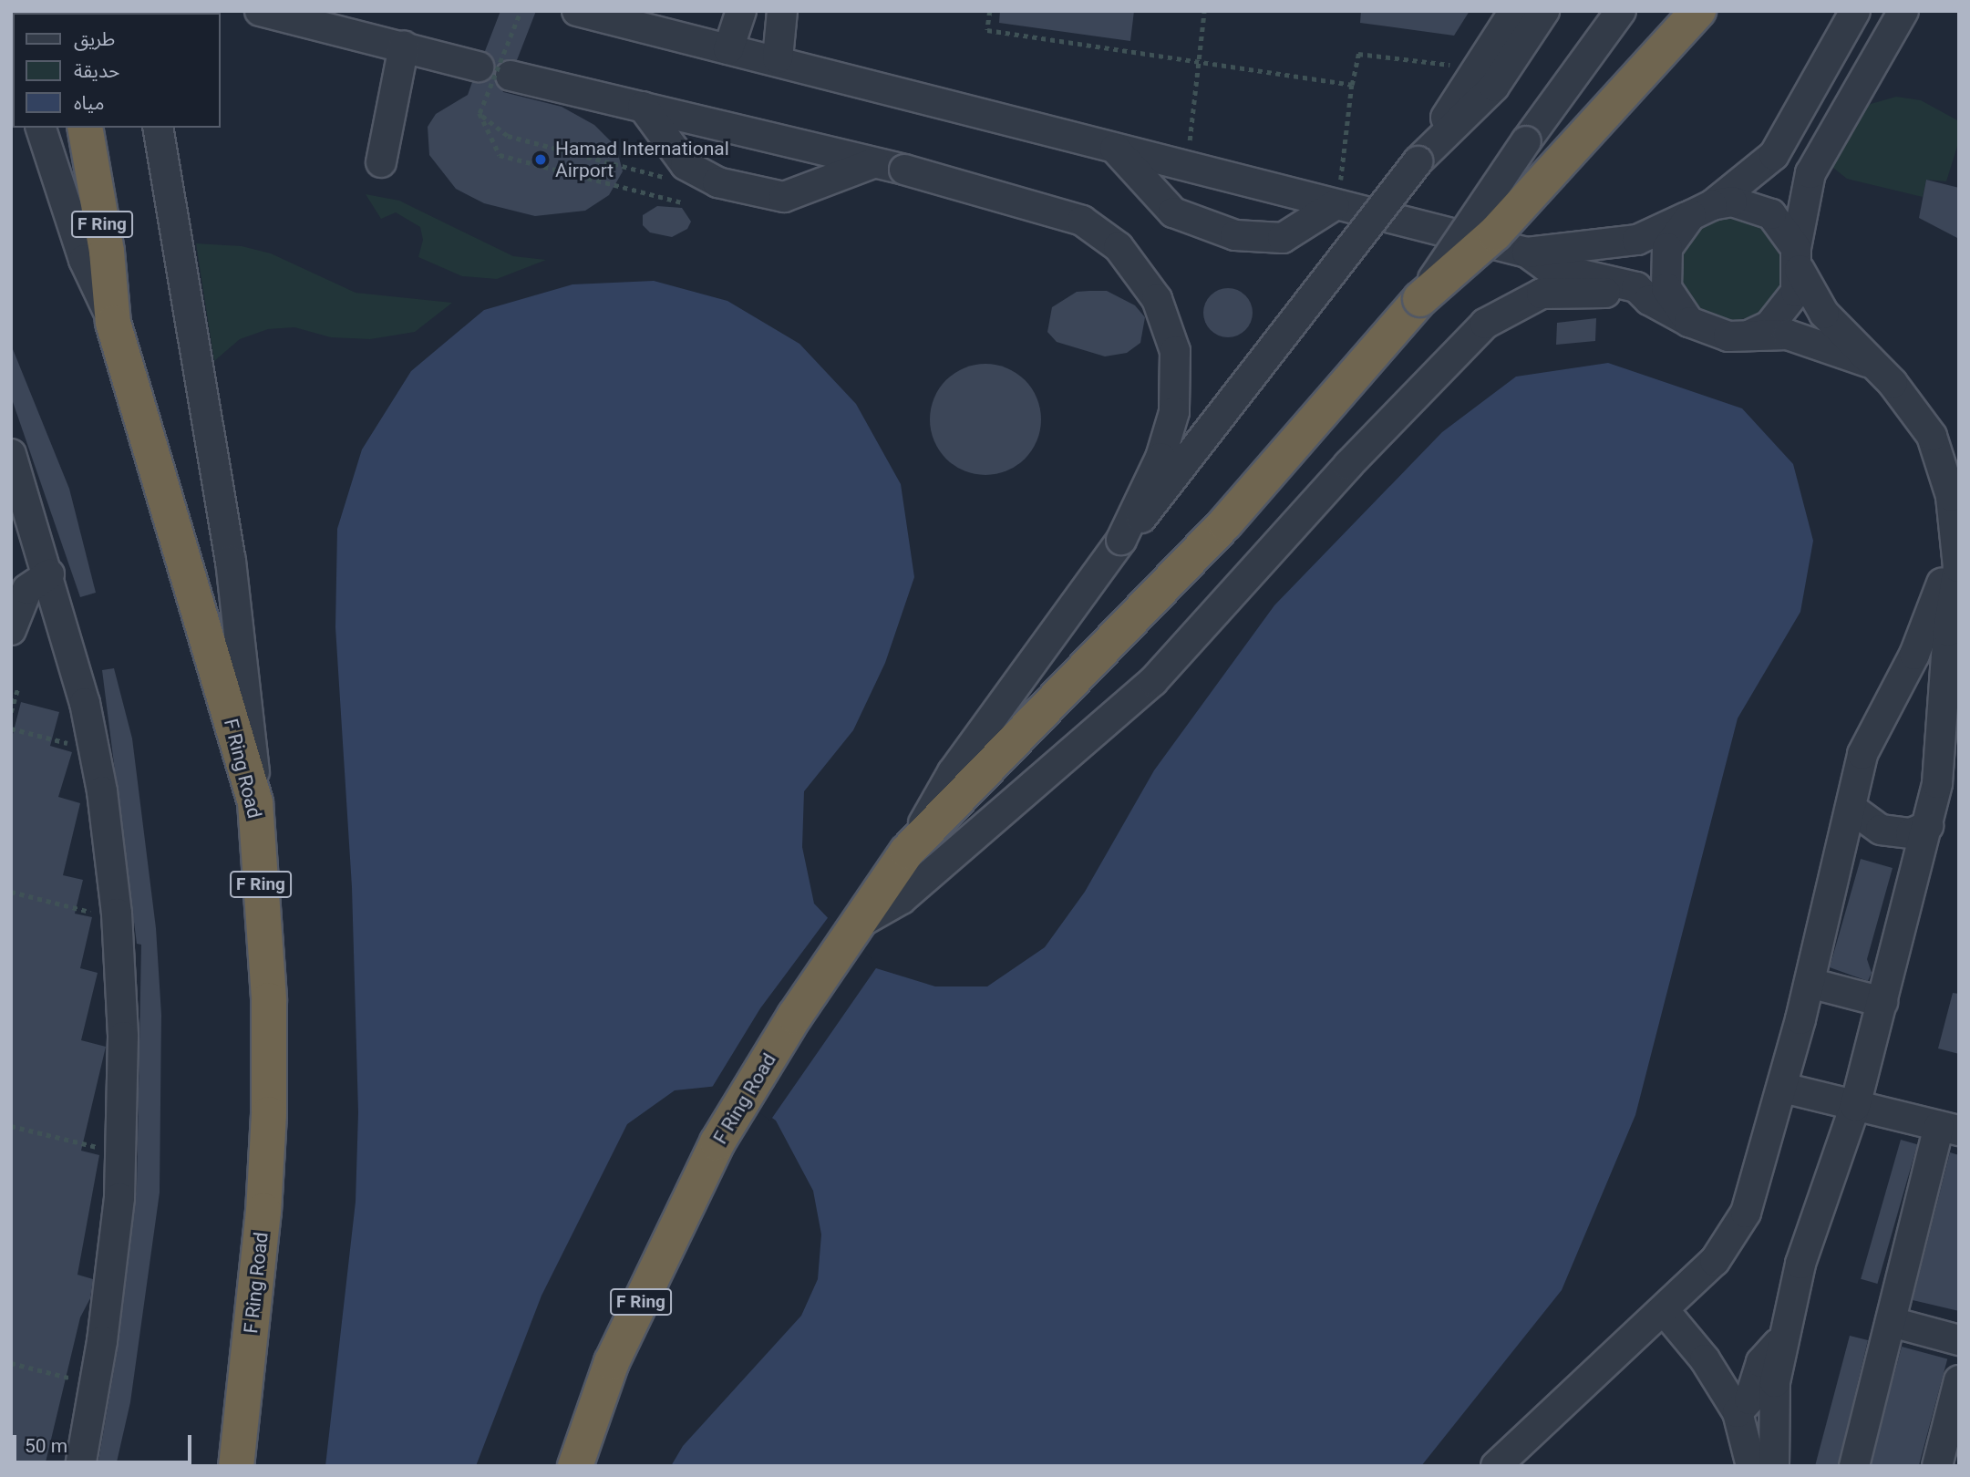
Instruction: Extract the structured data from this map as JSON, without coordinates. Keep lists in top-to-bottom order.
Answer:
{
  "streets": {
    "highway": ["F Ring", "F Ring Road"]
  },
  "places": ["Hamad International Airport"],
  "legend": ["طريق", "حديقة", "مياه"],
  "scale_bar": "50 m"
}
